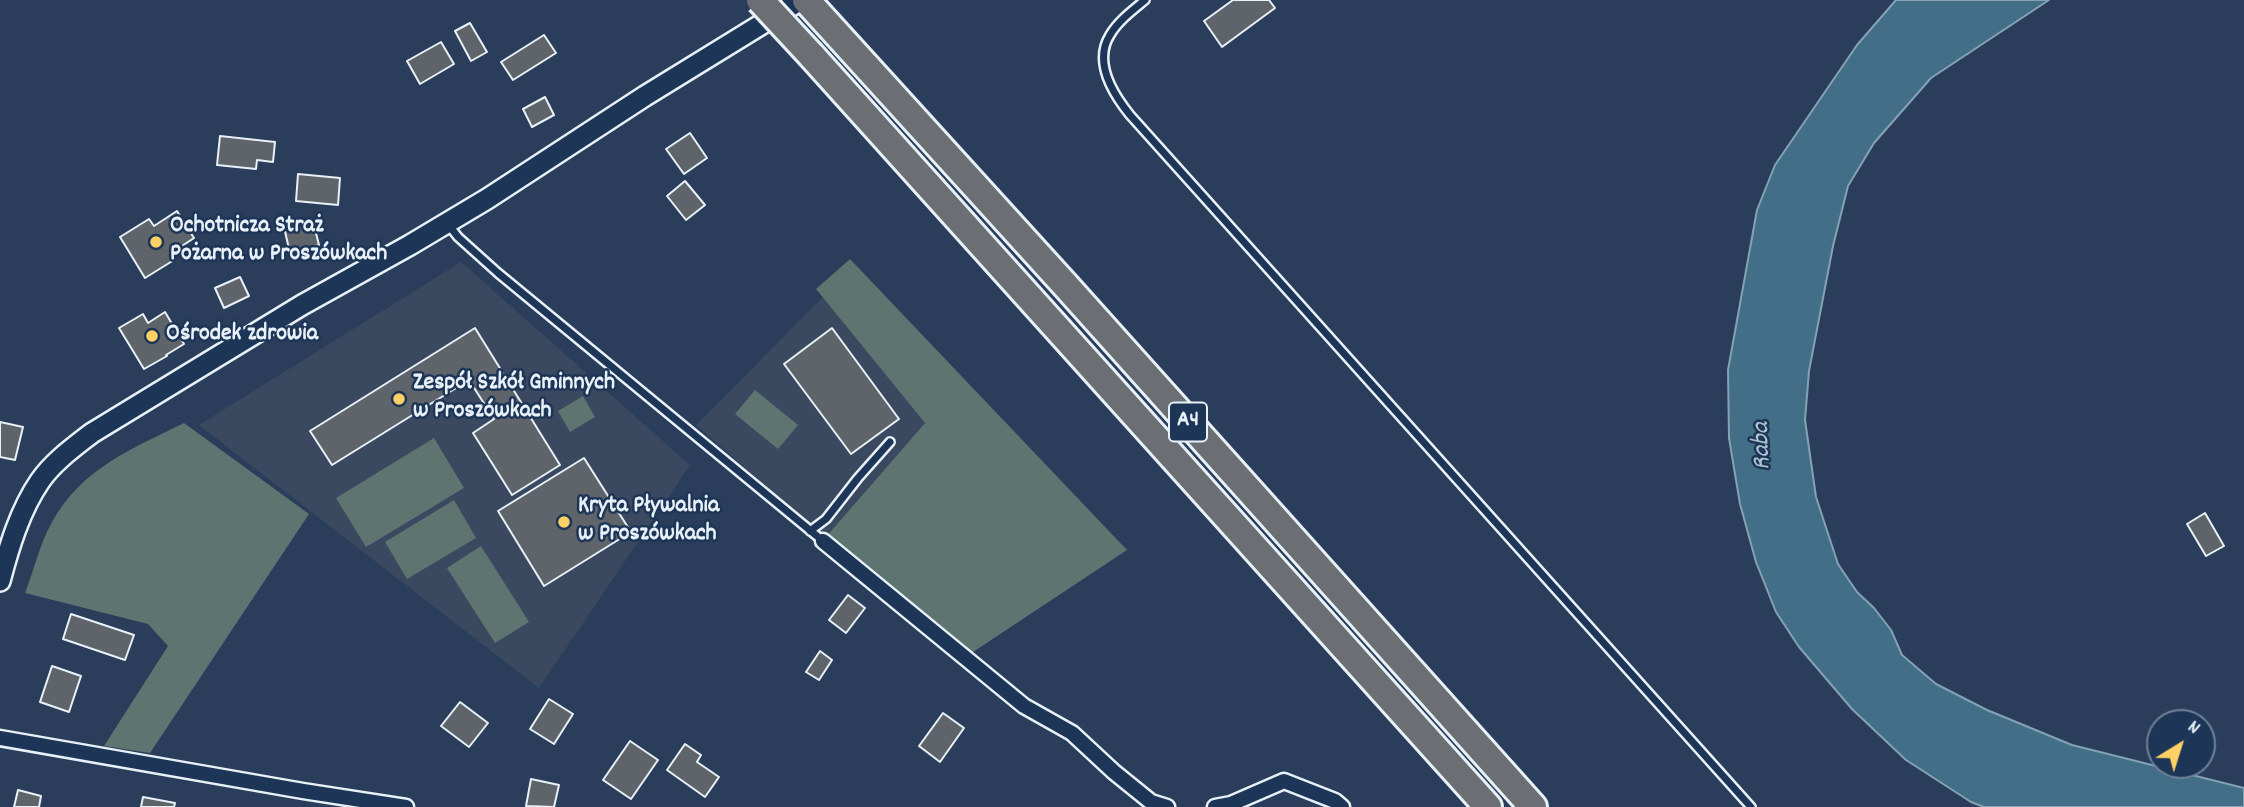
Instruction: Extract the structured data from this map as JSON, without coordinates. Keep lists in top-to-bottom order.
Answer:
{
  "streets": {
    "highway": ["A4"]
  },
  "water": ["Raba"],
  "places": [
    "Ochotnicza Straż Pożarna w Proszówkach",
    "Ośrodek zdrowia",
    "Zespół Szkół Gminnych w Proszówkach",
    "Kryta Pływalnia w Proszówkach"
  ],
  "north": "top right"
}
